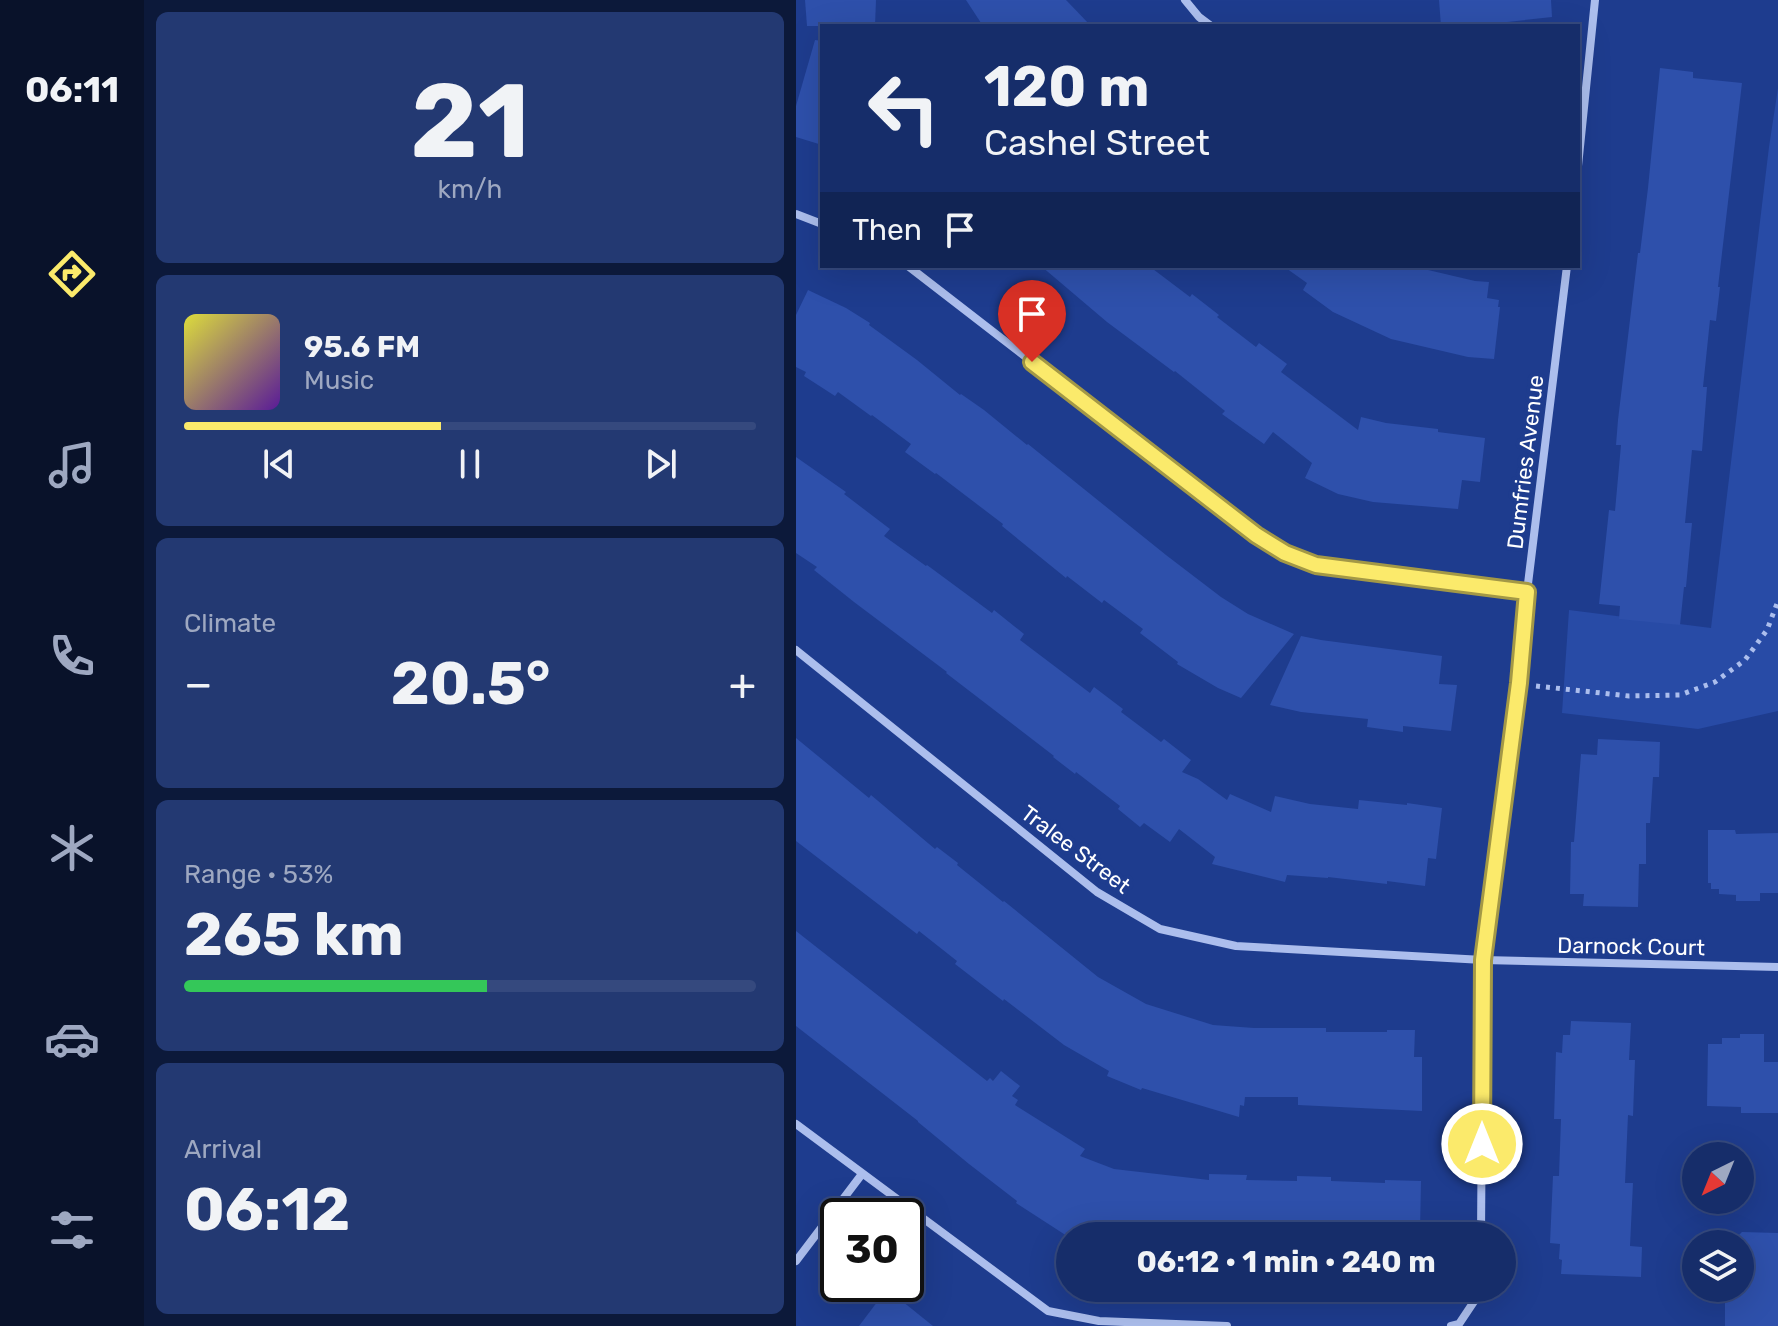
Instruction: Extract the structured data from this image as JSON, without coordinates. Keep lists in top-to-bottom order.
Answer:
{
  "streets": {
    "street": ["Dumfries Avenue", "Tralee Street", "Darnock Court"]
  },
  "crossings": [
    ["Dumfries Avenue", "Tralee Street"],
    ["Dumfries Avenue", "Darnock Court"],
    ["Tralee Street", "Darnock Court"]
  ],
  "north": "bottom left",
  "page": {
    "tabs": "06:11",
    "tile": [
      ["21", "km/h"],
      "Climate",
      ["Range · 53%", "265 km"],
      ["Arrival", "06:12"]
    ],
    "turn": ["120 m", "Cashel Street"],
    "then": "Then",
    "song": ["95.6 FM", "Music"],
    "heat": ["−", "20.5°", "+"],
    "limit": "30",
    "trip": "06:12 · 1 min · 240 m"
  }
}
